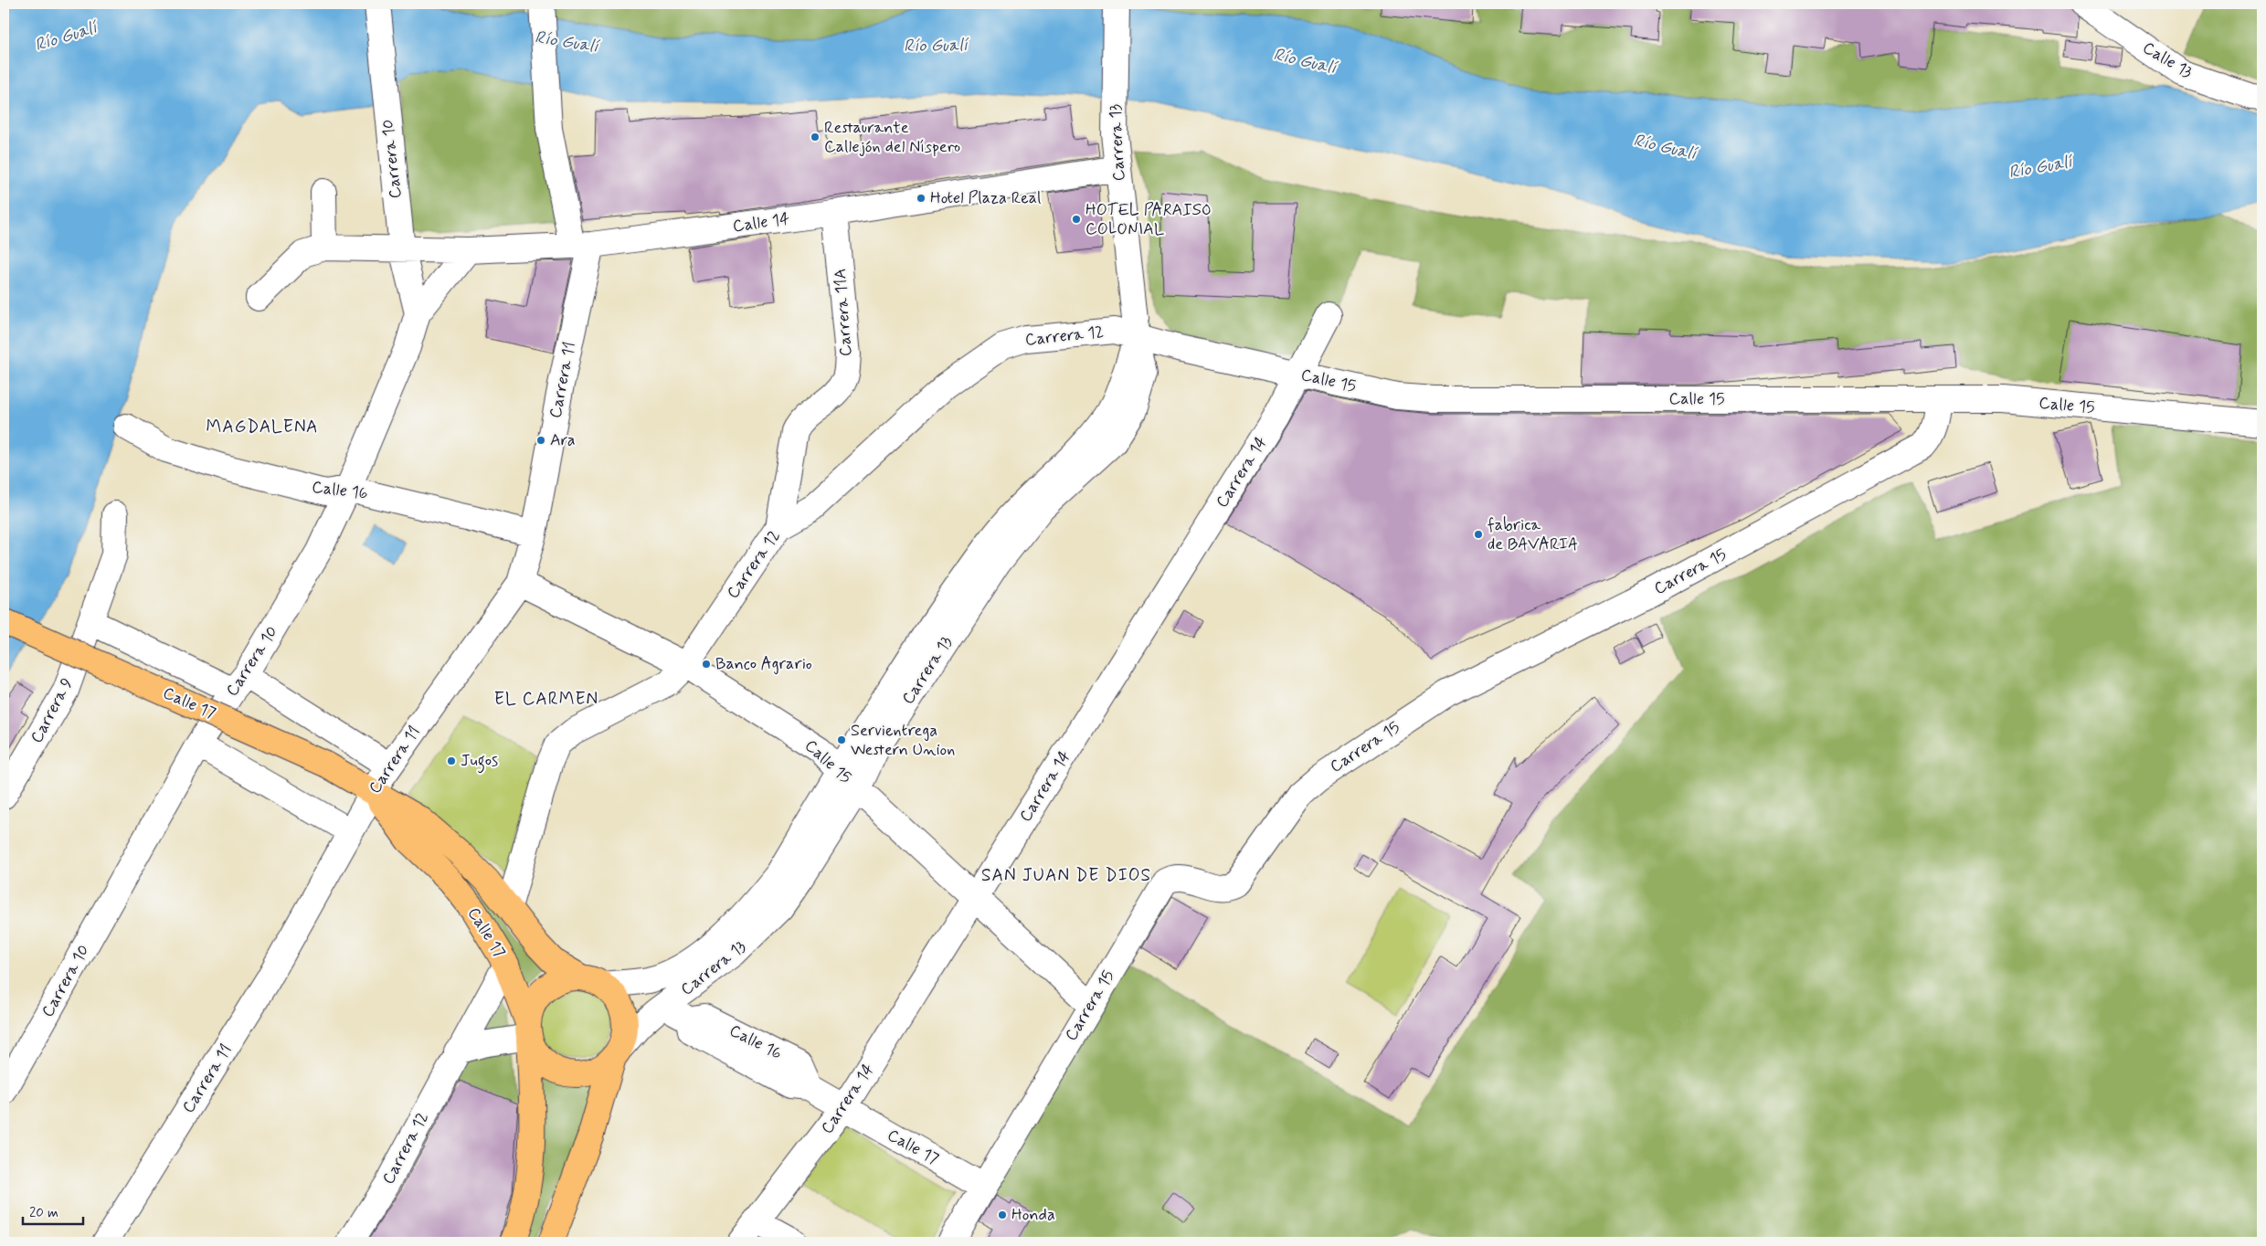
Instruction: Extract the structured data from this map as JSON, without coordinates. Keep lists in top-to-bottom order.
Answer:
{
  "streets": {
    "highway": ["Carrera 13", "Calle 17"],
    "street": [
      "Calle 13",
      "Carrera 10",
      "Calle 14",
      "Carrera 11A",
      "Carrera 12",
      "Carrera 11",
      "Calle 15",
      "Carrera 14",
      "Calle 16",
      "Carrera 15",
      "Carrera 9"
    ]
  },
  "crossings": [
    ["Carrera 13", "Calle 14"],
    ["Carrera 13", "Carrera 12"],
    ["Carrera 13", "Calle 15"],
    ["Carrera 13", "Calle 16"],
    ["Carrera 13", "Calle 17"],
    ["Carrera 10", "Calle 14"],
    ["Carrera 10", "Calle 16"],
    ["Calle 14", "Carrera 11A"],
    ["Calle 14", "Carrera 11"],
    ["Carrera 11A", "Carrera 12"],
    ["Carrera 12", "Calle 15"],
    ["Carrera 12", "Calle 17"],
    ["Carrera 11", "Calle 15"],
    ["Carrera 11", "Calle 16"],
    ["Carrera 11", "Calle 17"],
    ["Calle 15", "Carrera 14"],
    ["Calle 15", "Carrera 15"],
    ["Carrera 14", "Calle 16"],
    ["Carrera 14", "Calle 17"],
    ["Calle 16", "Calle 17"],
    ["Carrera 15", "Calle 17"]
  ],
  "districts": ["MAGDALENA", "EL CARMEN", "SAN JUAN DE DIOS"],
  "water": ["Río Gualí"],
  "places": [
    "Restaurante Callejón del Níspero",
    "Hotel Plaza Real",
    "HOTEL PARAISO COLONIAL",
    "Ara",
    "fabrica de BAVARIA",
    "Banco Agrario",
    "Servientrega Western Union",
    "Jugos",
    "Honda"
  ],
  "scale_bar": "20 m"
}
